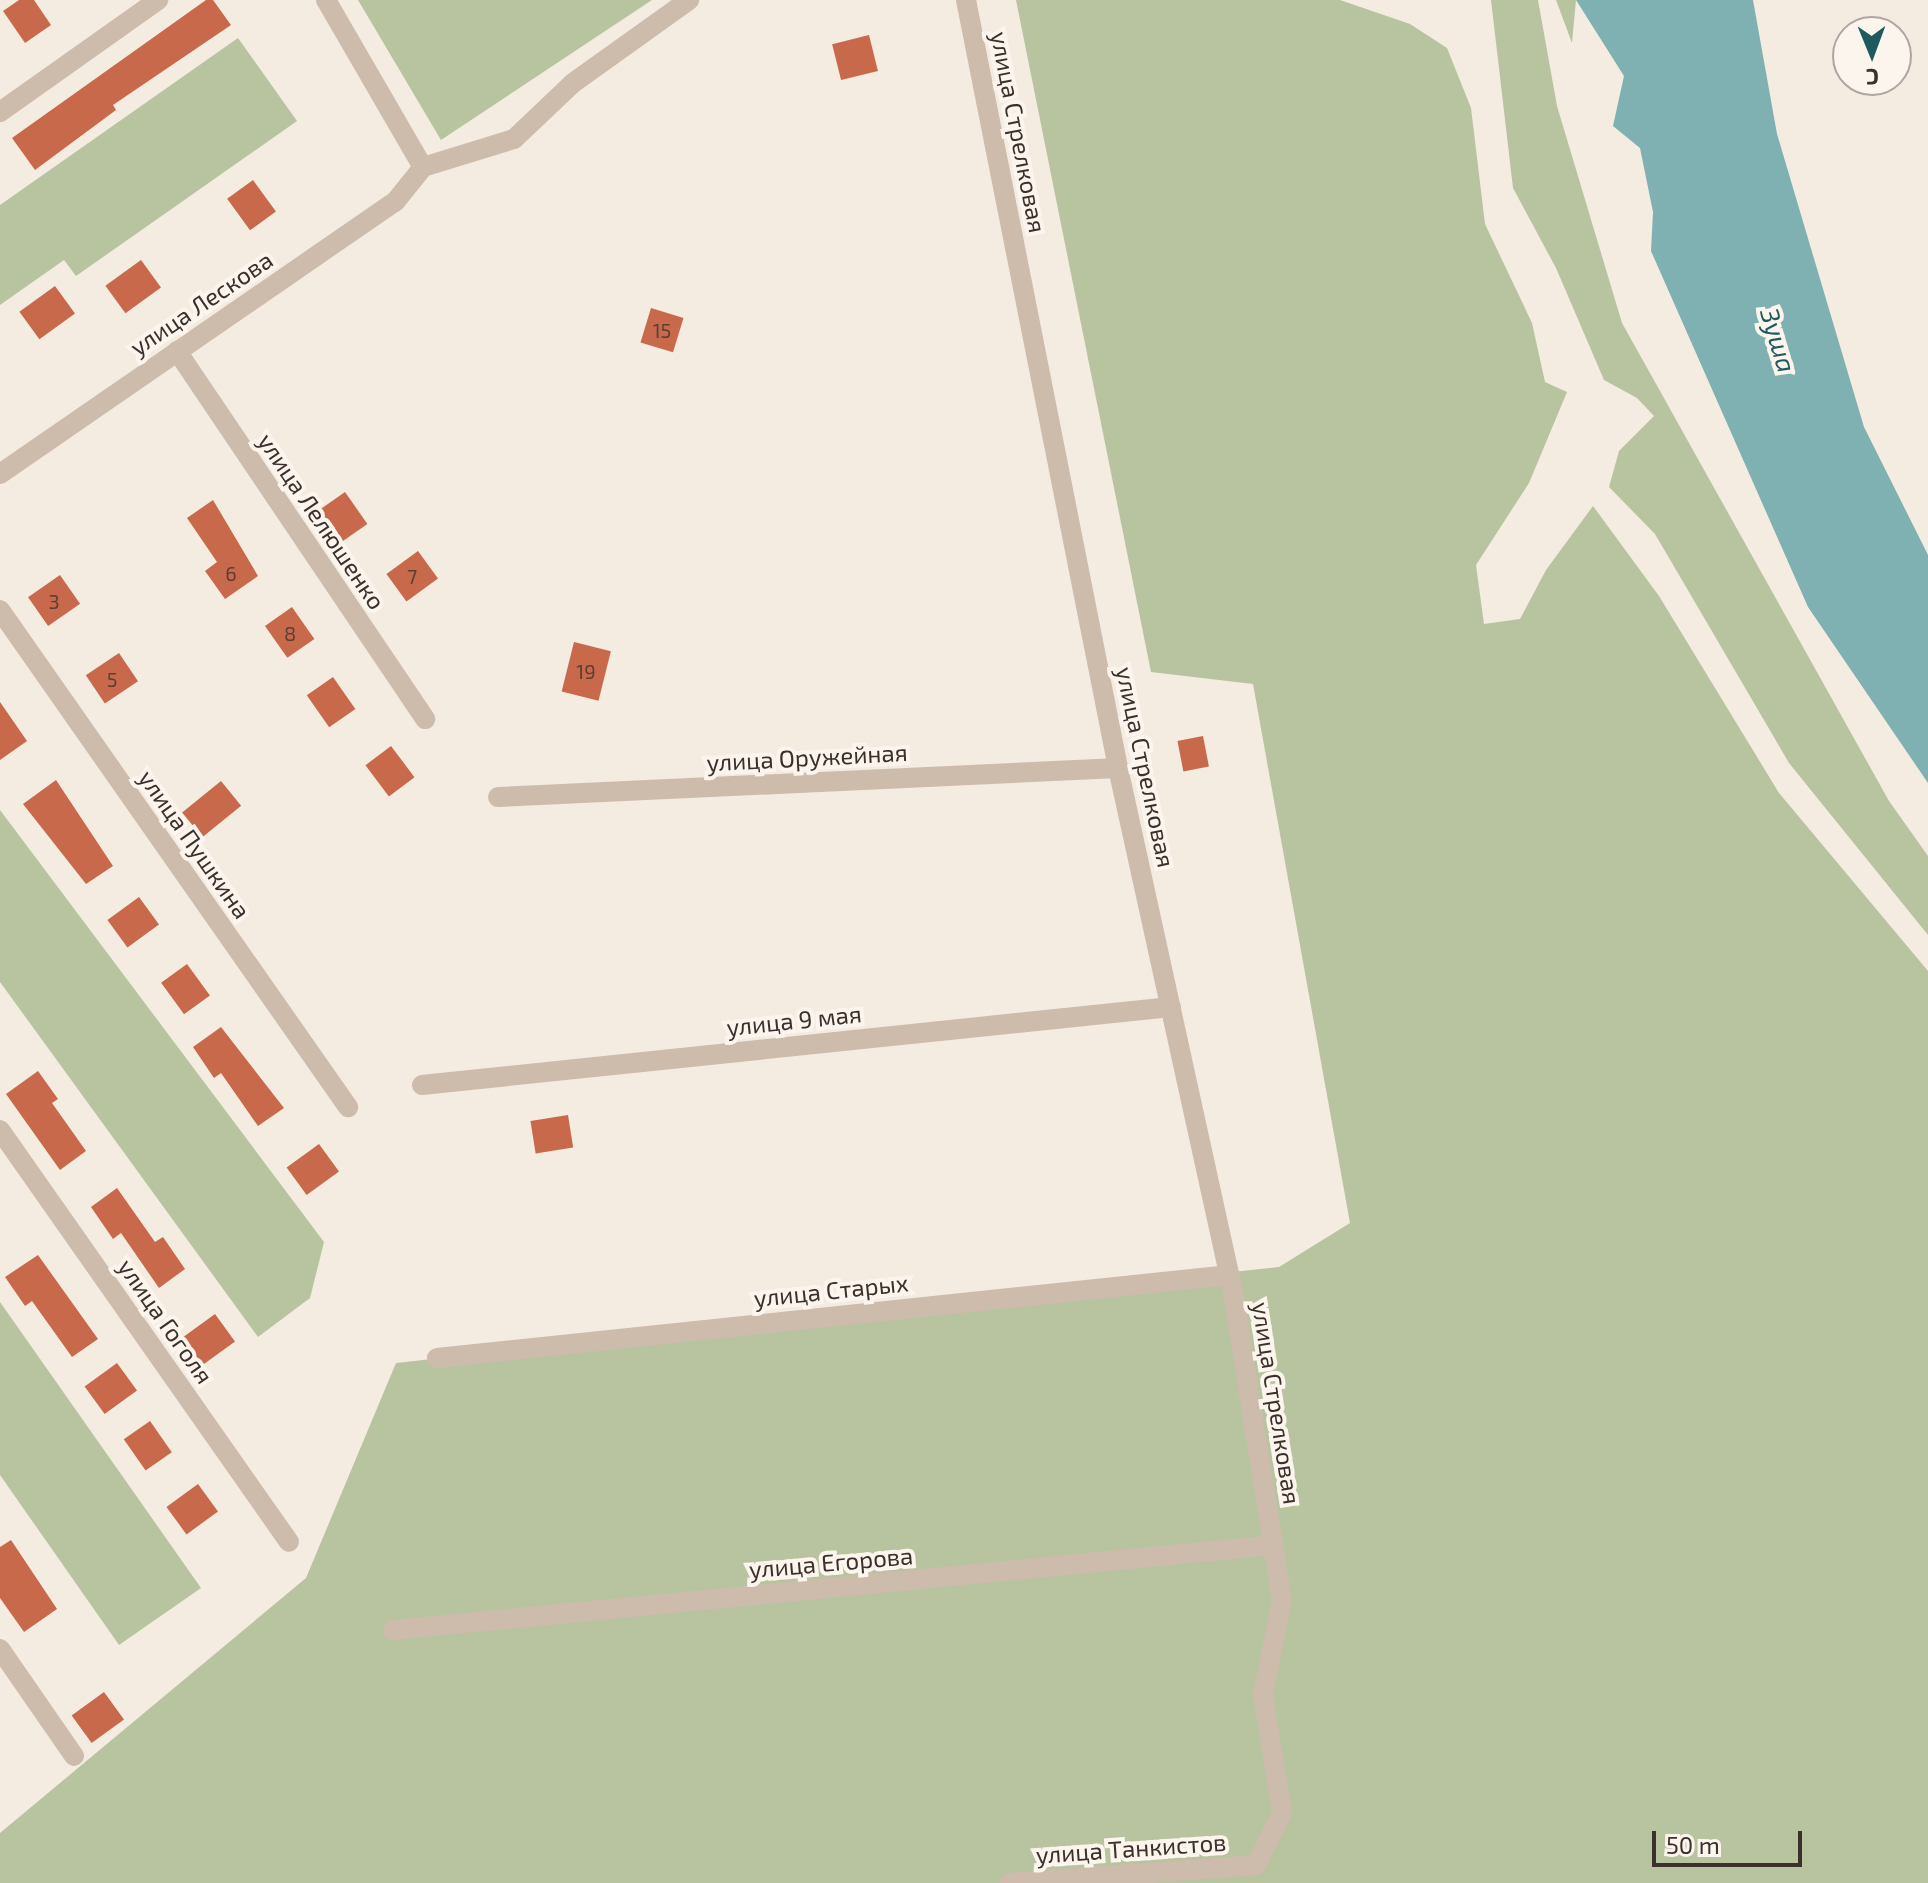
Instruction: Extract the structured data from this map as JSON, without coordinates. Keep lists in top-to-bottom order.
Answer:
{
  "streets": {
    "street": [
      "улица Стрелковая",
      "улица Лескова",
      "улица Лелюшенко",
      "улица Оружейная",
      "улица Пушкина",
      "улица 9 мая",
      "улица Старых",
      "улица Гоголя",
      "улица Егорова",
      "улица Танкистов"
    ]
  },
  "crossings": [
    ["улица Стрелковая", "улица Оружейная"],
    ["улица Стрелковая", "улица 9 мая"],
    ["улица Стрелковая", "улица Старых"],
    ["улица Стрелковая", "улица Егорова"],
    ["улица Стрелковая", "улица Танкистов"],
    ["улица Лескова", "улица Лелюшенко"]
  ],
  "water": ["Зуша"],
  "house_numbers": [
    "15",
    "6",
    "7",
    "3",
    "8",
    "19",
    "5"
  ],
  "scale_bar": "50 m",
  "north": "bottom"
}
